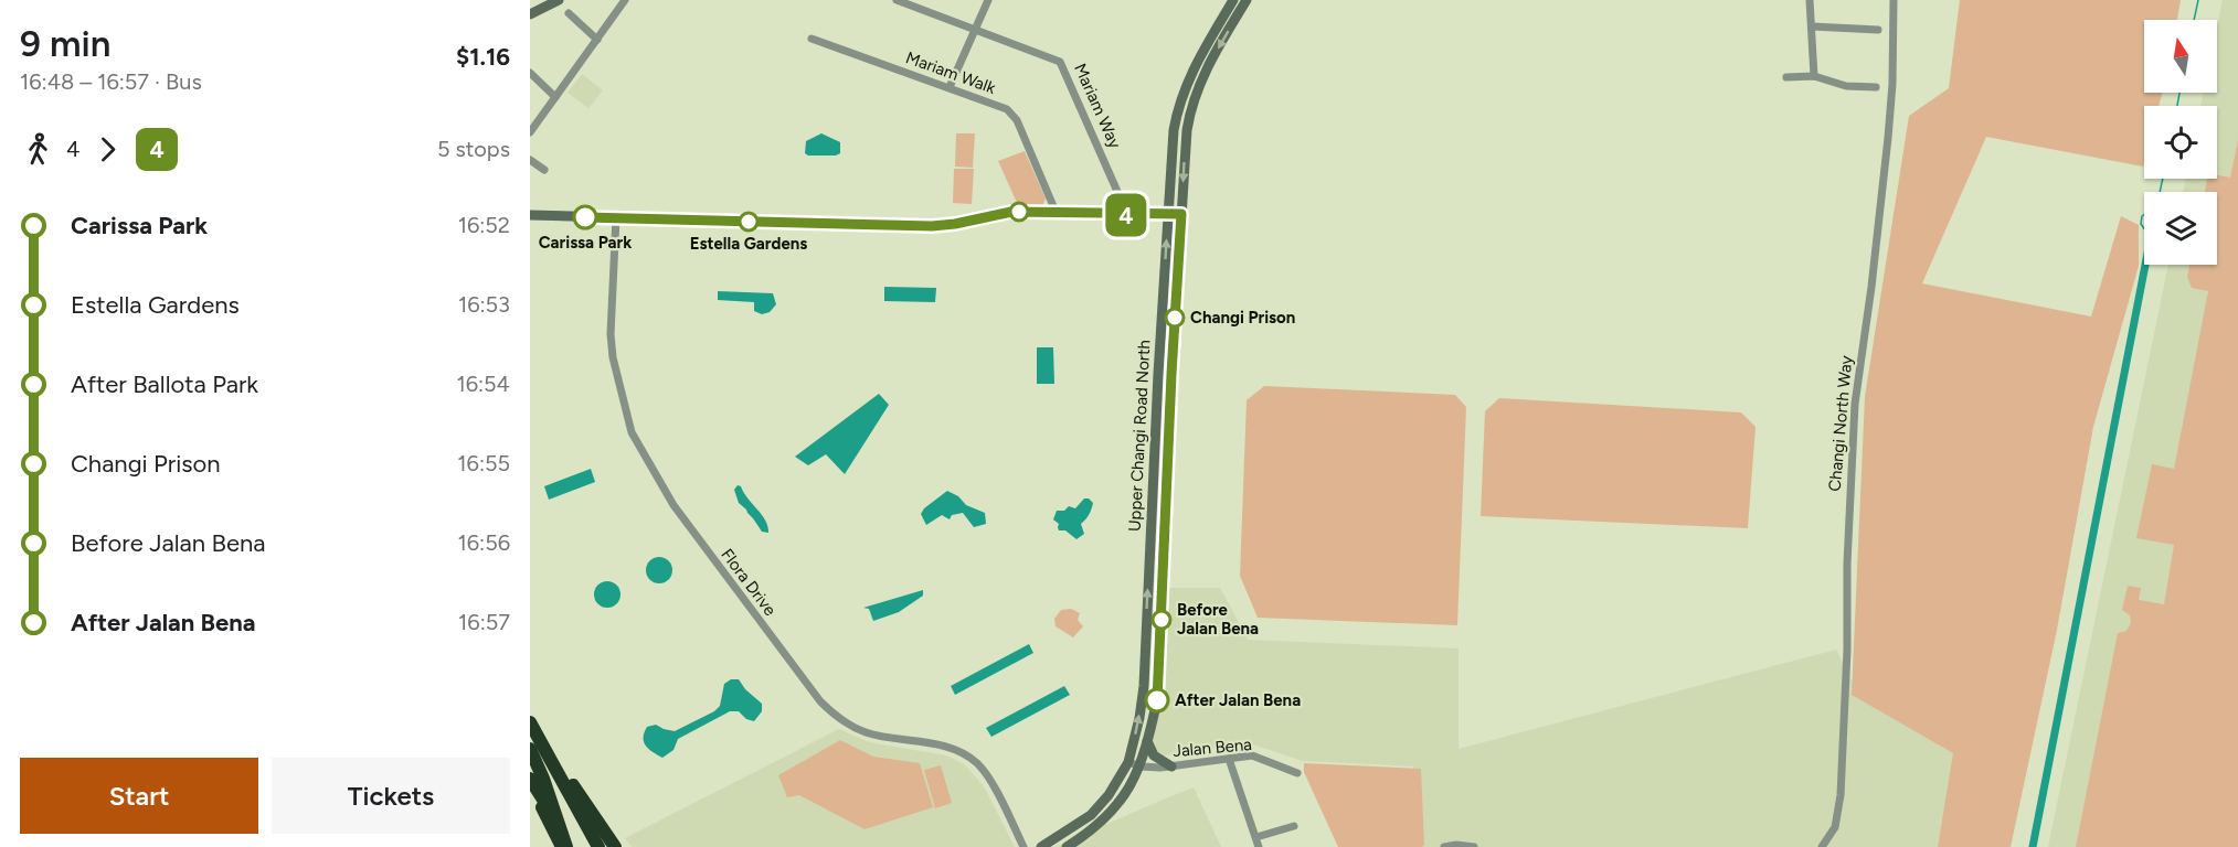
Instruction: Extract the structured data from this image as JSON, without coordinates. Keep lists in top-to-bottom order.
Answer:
{
  "streets": {
    "street": [
      "Mariam Walk",
      "Mariam Way",
      "Changi North Way",
      "Upper Changi Road North",
      "Flora Drive",
      "Jalan Bena"
    ]
  },
  "crossings": [
    ["Upper Changi Road North", "Jalan Bena"]
  ],
  "places": [
    "Carissa Park",
    "Estella Gardens",
    "Changi Prison",
    "Before Jalan Bena",
    "After Jalan Bena"
  ],
  "lines": ["bus line 4"],
  "north": "top",
  "page": {
    "heading": ["9 min", "16:48 – 16:57 · Bus", "$1.16"],
    "on_map": "4",
    "legs": ["4", "4", "5 stops"],
    "list": [
      {
        "name": "Carissa Park",
        "value": "16:52"
      },
      {
        "name": "Estella Gardens",
        "value": "16:53"
      },
      {
        "name": "After Ballota Park",
        "value": "16:54"
      },
      {
        "name": "Changi Prison",
        "value": "16:55"
      },
      {
        "name": "Before Jalan Bena",
        "value": "16:56"
      },
      {
        "name": "After Jalan Bena",
        "value": "16:57"
      }
    ],
    "buttons": ["Start", "Tickets"]
  }
}
